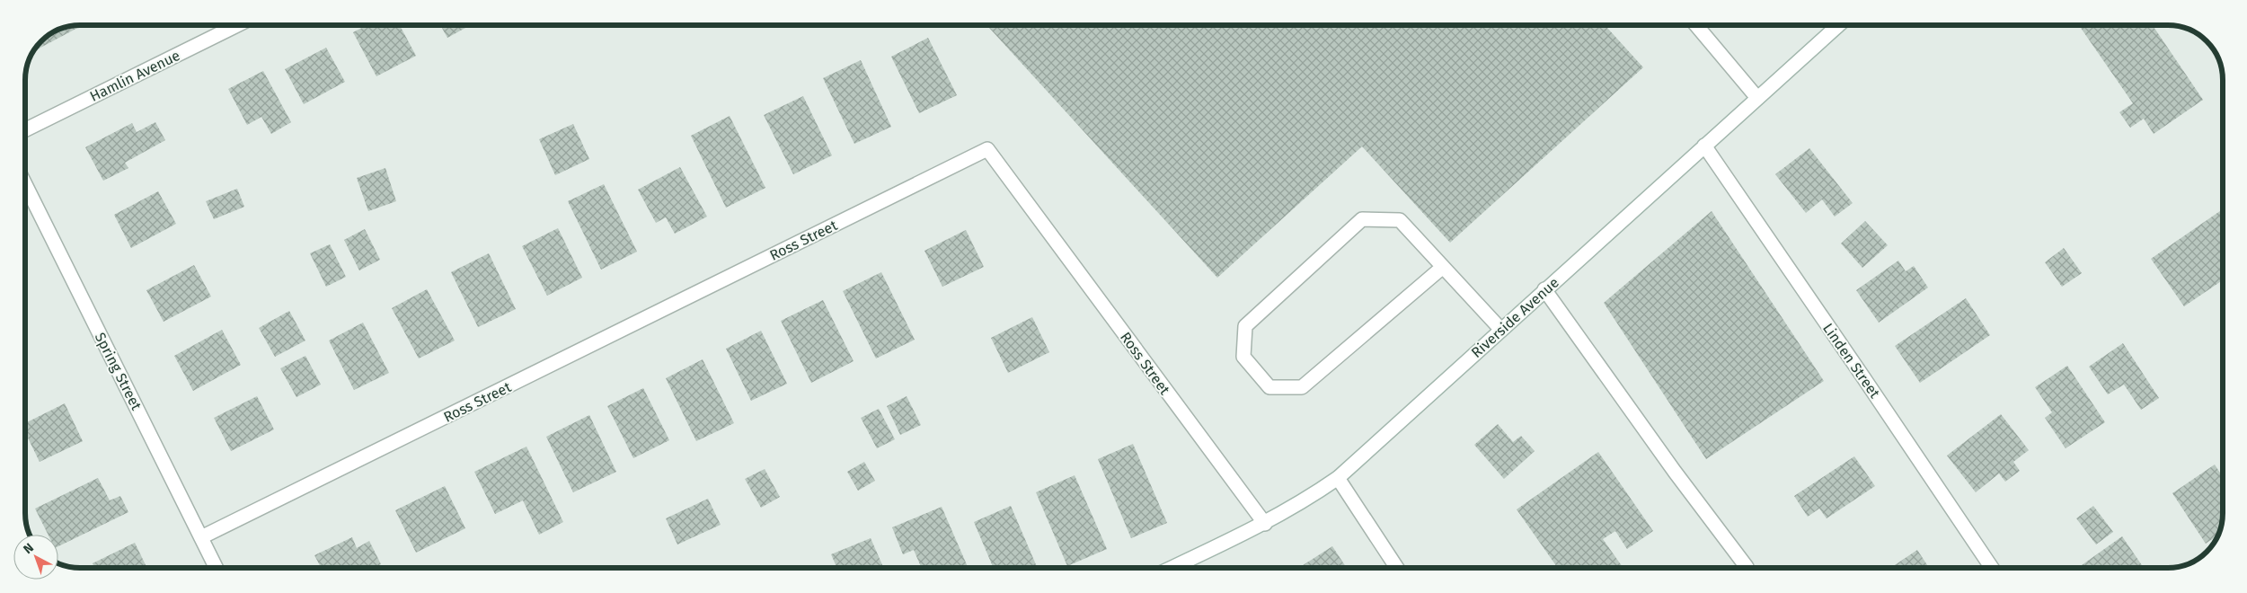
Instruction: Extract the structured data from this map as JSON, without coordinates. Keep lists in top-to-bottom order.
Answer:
{
  "streets": {
    "street": [
      "Hamlin Avenue",
      "Ross Street",
      "Riverside Avenue",
      "Linden Street",
      "Spring Street"
    ]
  },
  "crossings": [
    ["Ross Street", "Riverside Avenue"],
    ["Ross Street", "Spring Street"],
    ["Riverside Avenue", "Linden Street"]
  ],
  "north": "top left"
}
